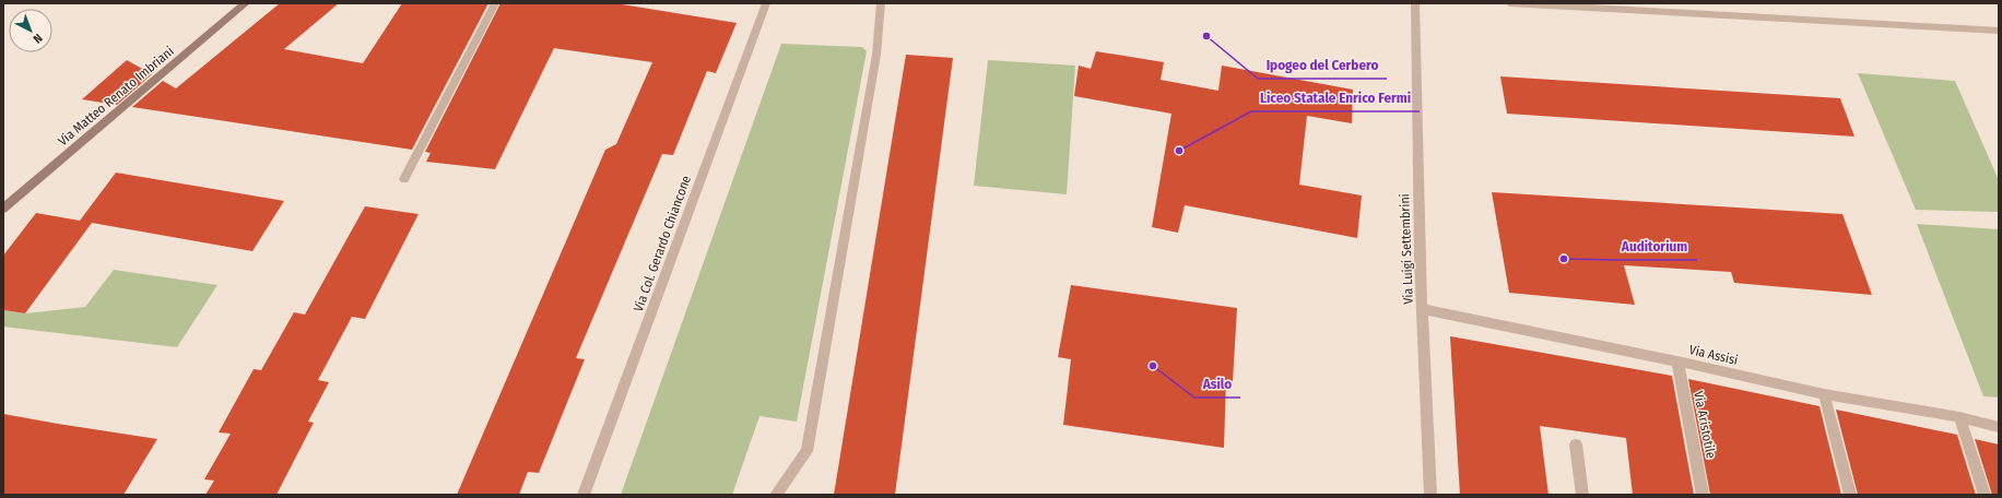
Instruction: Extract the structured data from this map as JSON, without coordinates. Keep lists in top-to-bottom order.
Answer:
{
  "streets": {
    "street": [
      "Via Matteo Renato Imbriani",
      "Via Col. Gerardo Chiancone",
      "Via Luigi Settembrini",
      "Via Assisi",
      "Via Aristotile"
    ]
  },
  "crossings": [
    ["Via Luigi Settembrini", "Via Assisi"],
    ["Via Assisi", "Via Aristotile"]
  ],
  "places": [
    "Ipogeo del Cerbero",
    "Liceo Statale Enrico Fermi",
    "Auditorium",
    "Asilo"
  ],
  "north": "bottom right"
}
